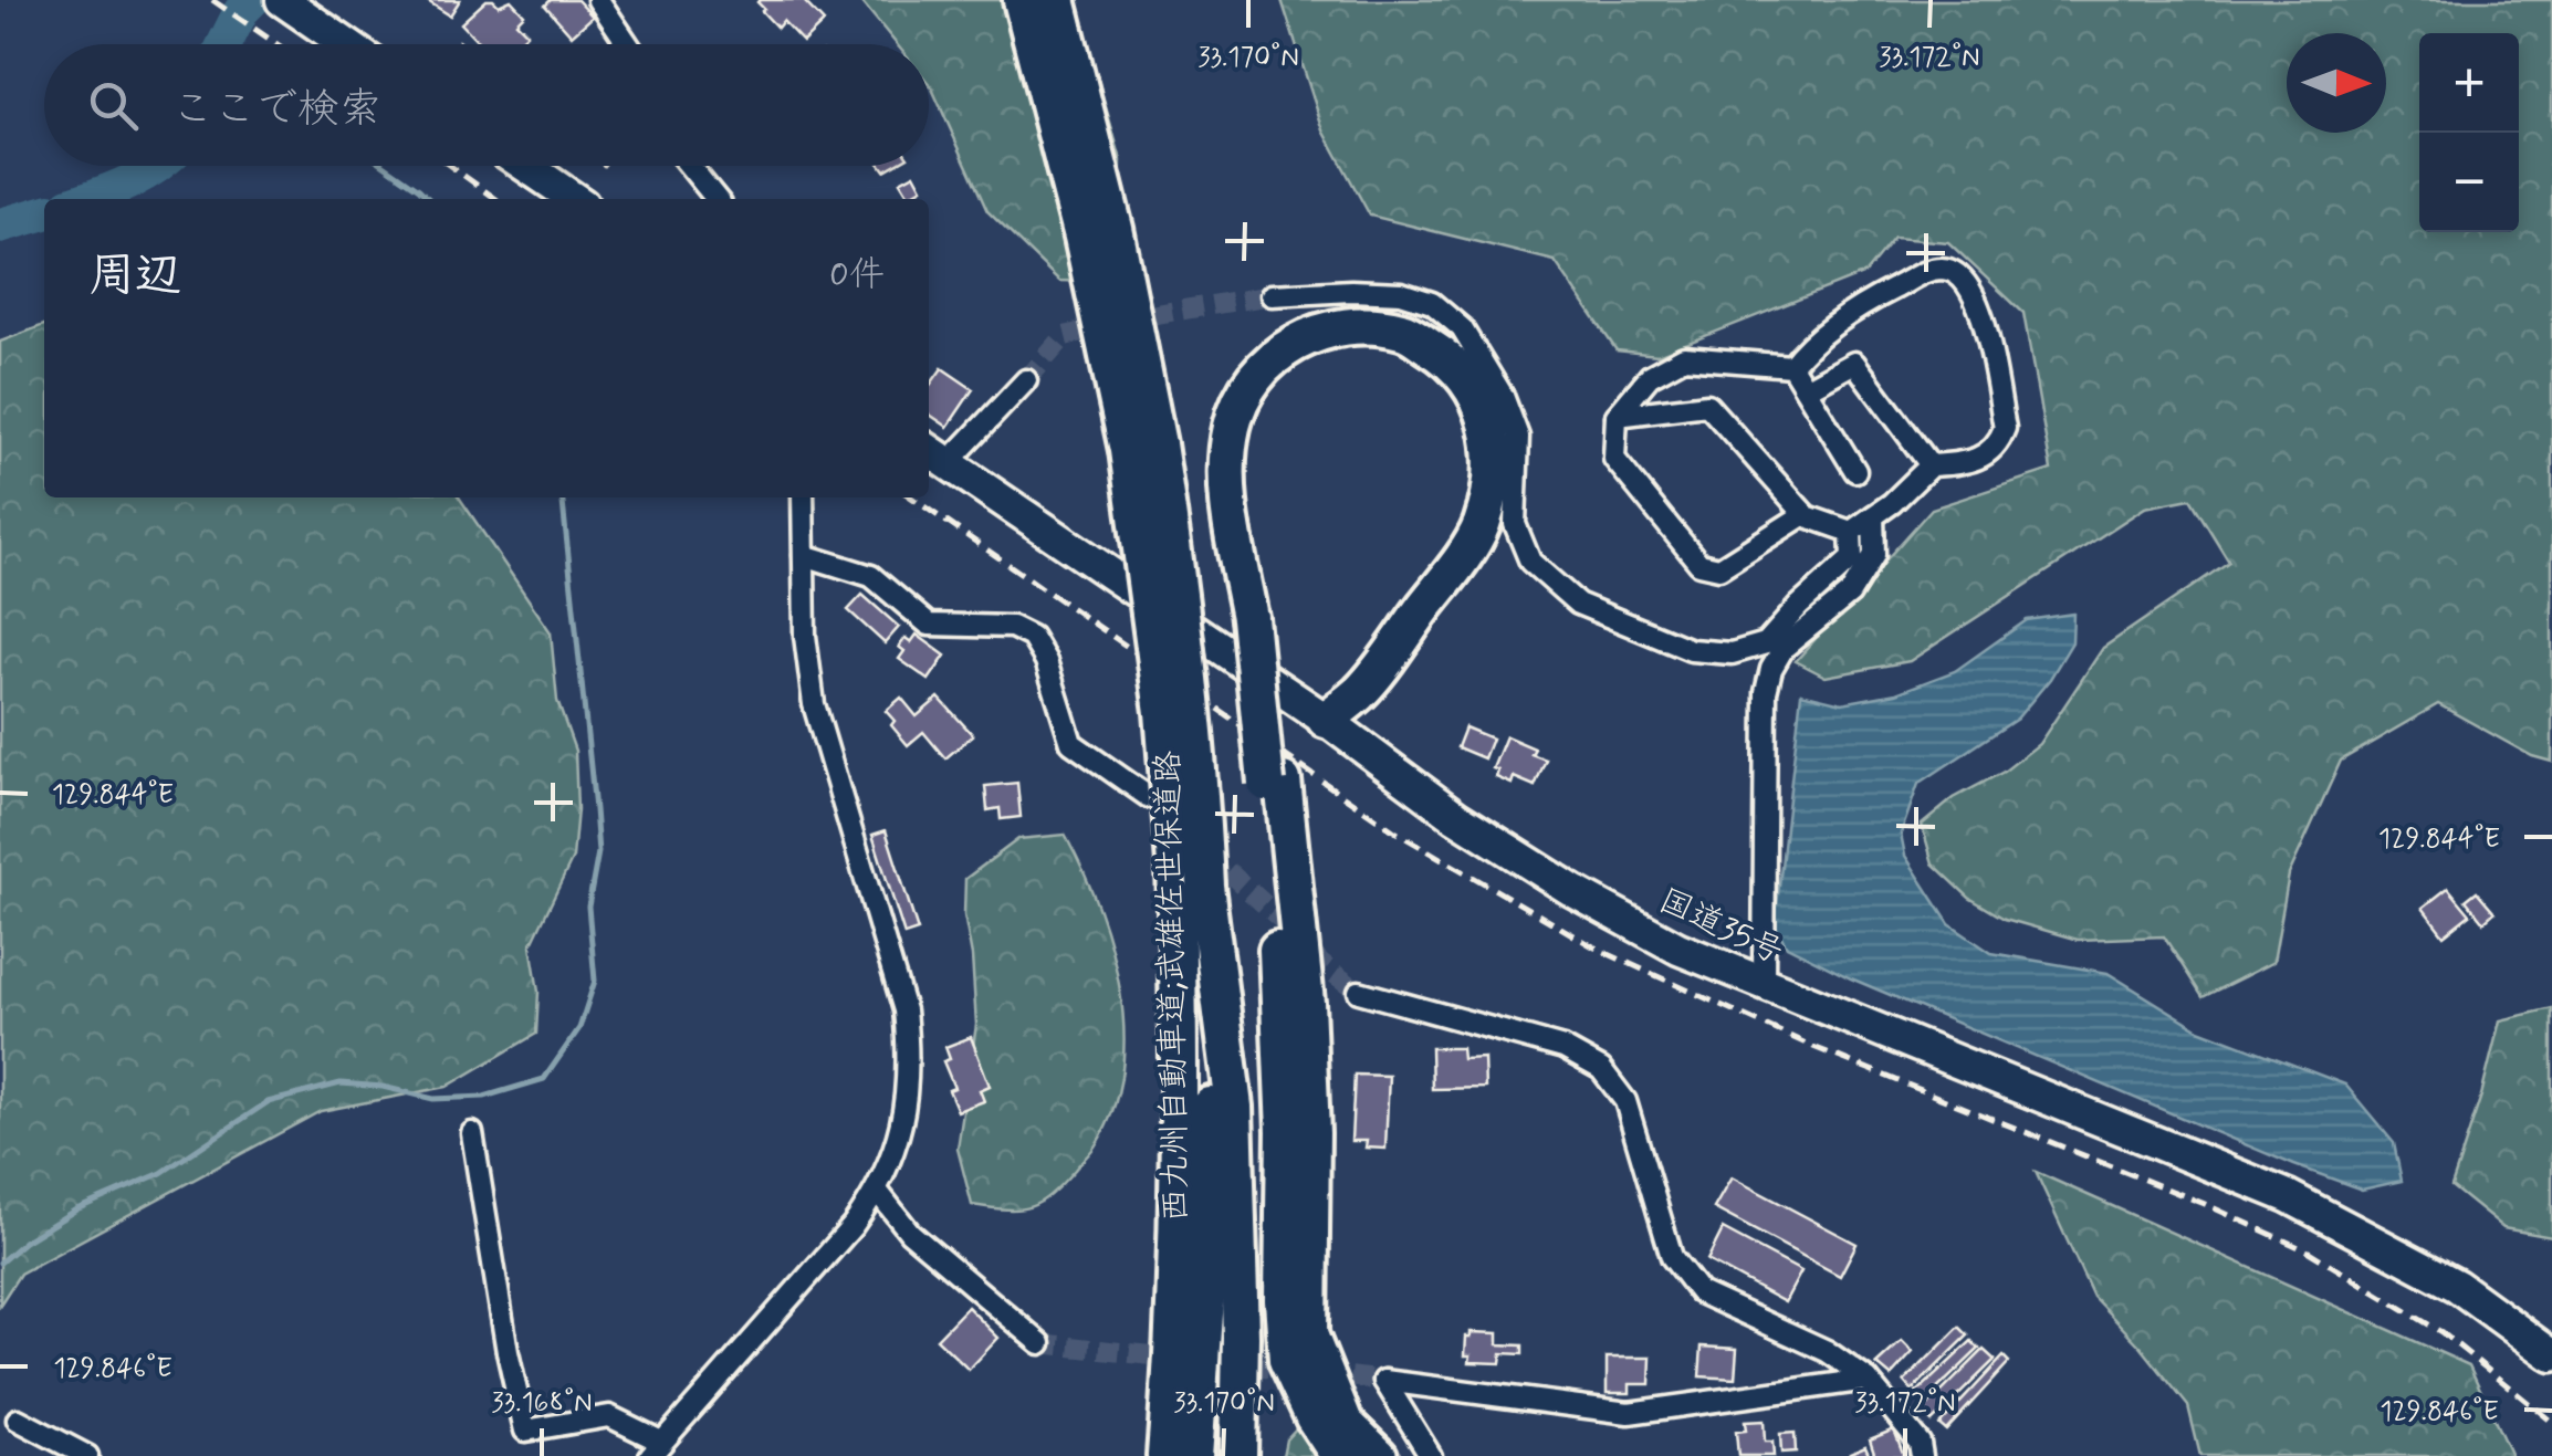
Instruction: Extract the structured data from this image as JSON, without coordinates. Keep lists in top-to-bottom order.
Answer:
{
  "streets": {
    "highway": ["国道35号", "西九州自動車道;武雄佐世保道路"]
  },
  "north": "right",
  "page": {
    "map_buttons": ["+", "−"],
    "search": "ここで検索",
    "heading": ["周辺", "0件"]
  },
  "coordinates": [
    "33.170°N",
    "33.172°N",
    "129.844°E",
    "129.846°E",
    "33.168°N"
  ]
}
